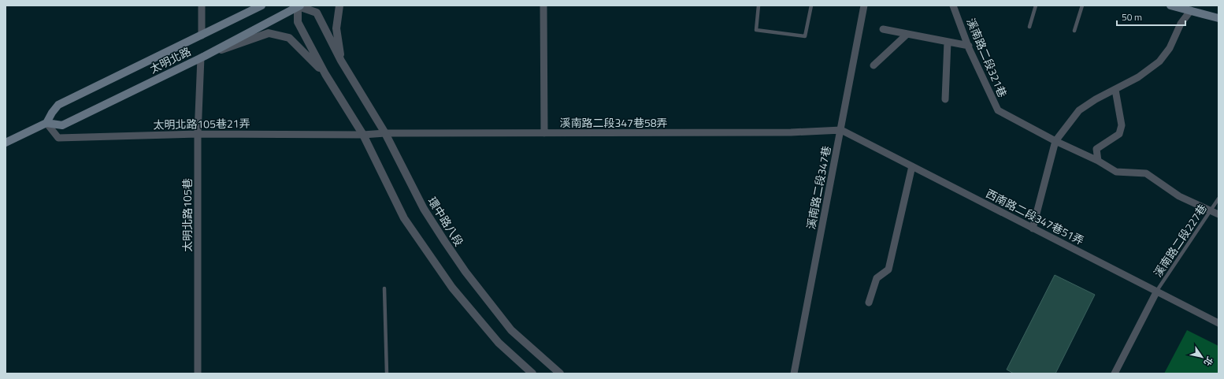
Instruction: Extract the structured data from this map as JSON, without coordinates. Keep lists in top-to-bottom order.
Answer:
{
  "streets": {
    "main road": ["太明北路"],
    "street": [
      "溪南路二段321巷",
      "溪南路二段347巷58弄",
      "太明北路105巷21弄",
      "溪南路二段347巷",
      "太明北路105巷",
      "西南路二段347巷51弄",
      "環中路八段"
    ],
    "lane": ["溪南路二段227巷"]
  },
  "crossings": [
    ["溪南路二段321巷", "溪南路二段227巷"],
    ["太明北路", "太明北路105巷21弄"],
    ["太明北路", "太明北路105巷"],
    ["太明北路", "環中路八段"],
    ["溪南路二段347巷58弄", "太明北路105巷21弄"],
    ["溪南路二段347巷58弄", "溪南路二段347巷"],
    ["溪南路二段347巷58弄", "西南路二段347巷51弄"],
    ["溪南路二段347巷58弄", "環中路八段"],
    ["太明北路105巷21弄", "太明北路105巷"],
    ["溪南路二段347巷", "西南路二段347巷51弄"],
    ["西南路二段347巷51弄", "溪南路二段227巷"]
  ],
  "scale_bar": "50 m",
  "north": "bottom right"
}
